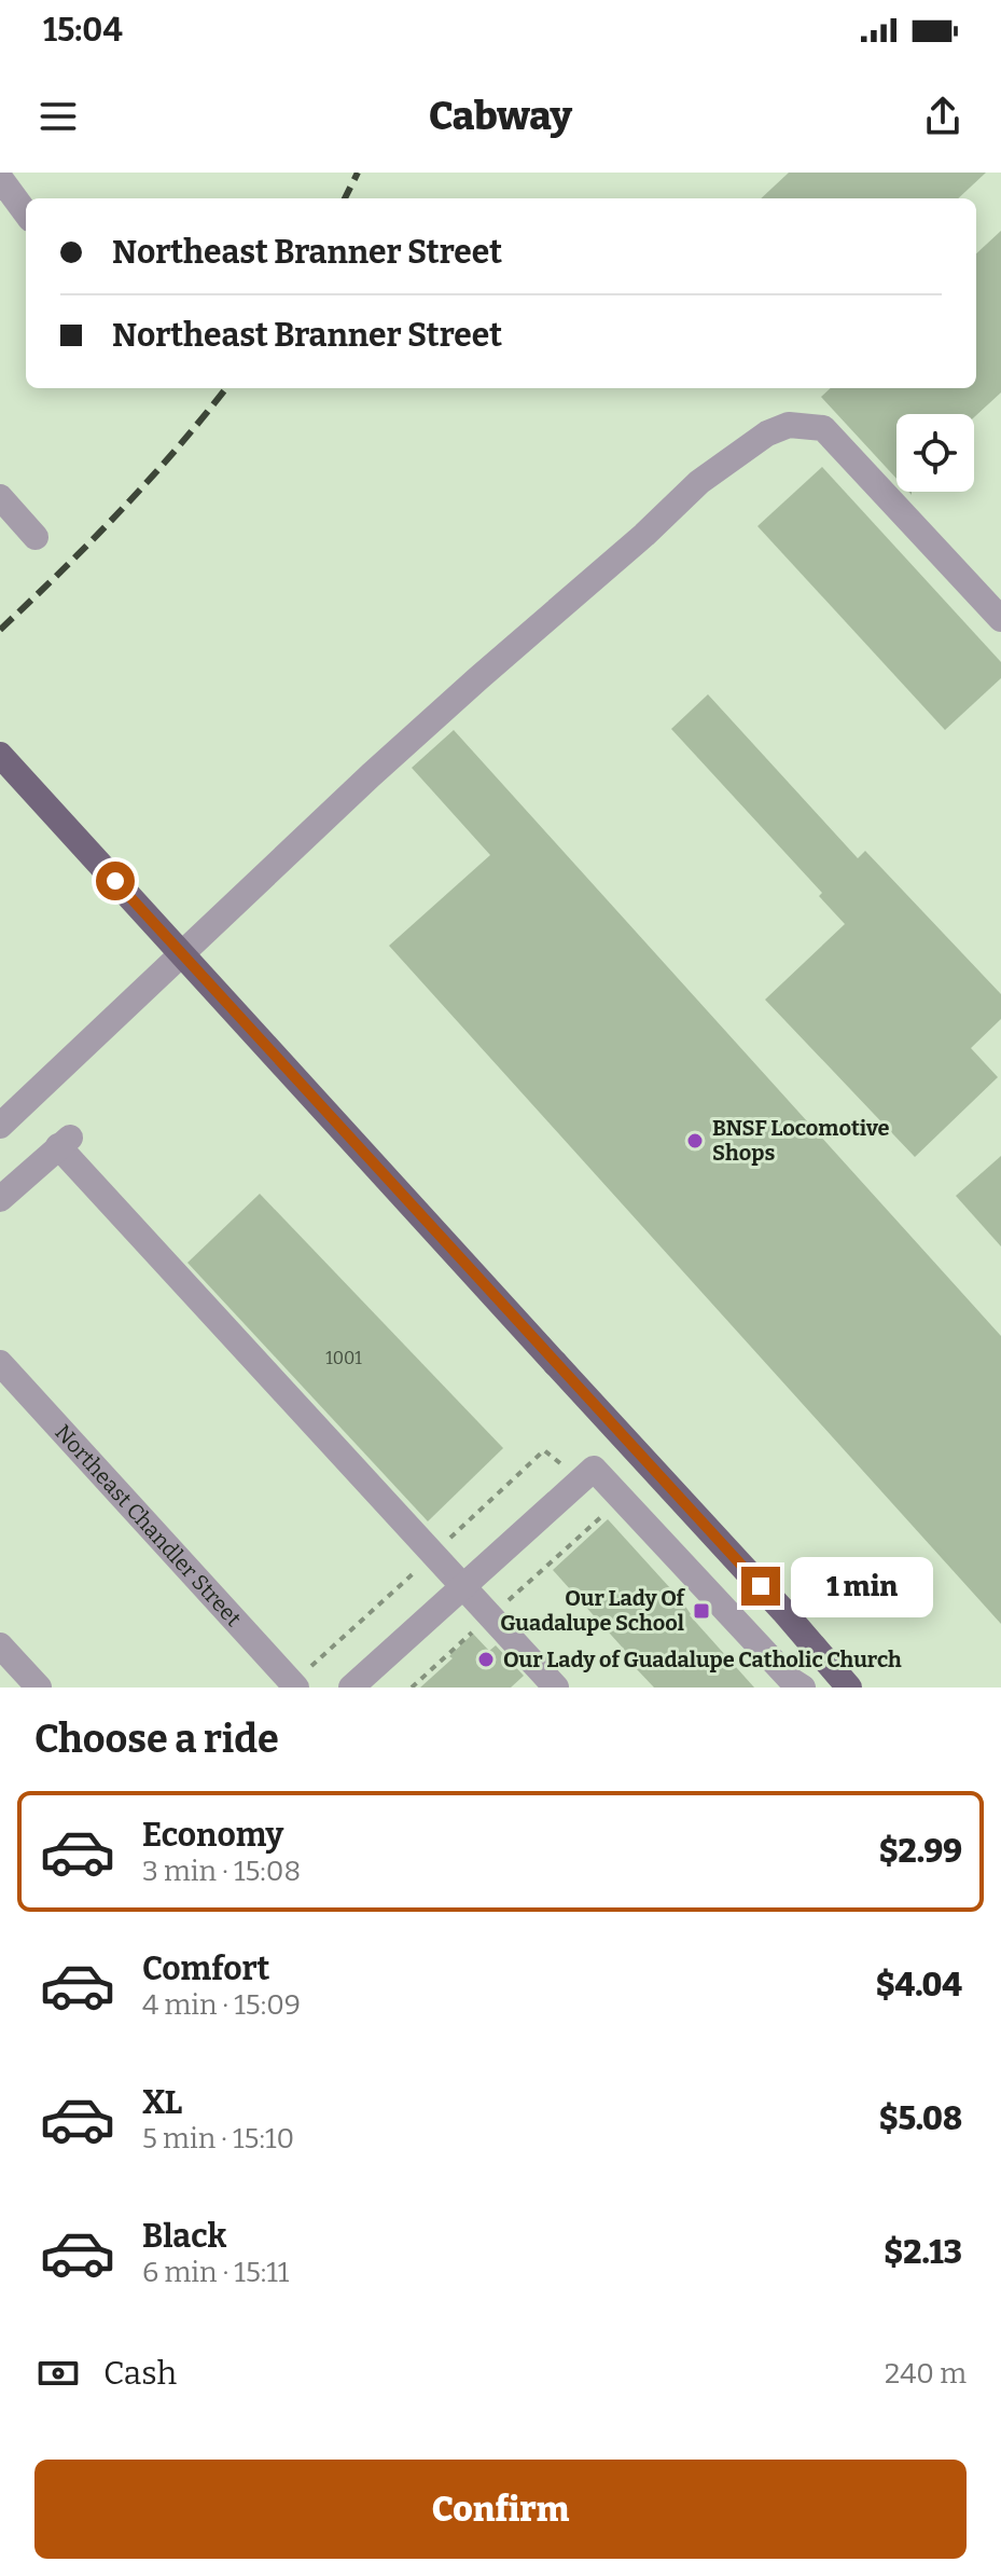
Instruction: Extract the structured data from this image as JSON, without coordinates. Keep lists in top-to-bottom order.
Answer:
{
  "streets": {
    "street": ["Northeast Chandler Street"]
  },
  "places": {
    "other": ["BNSF Locomotive Shops", "Our Lady of Guadalupe Catholic Church"],
    "transit": ["Our Lady Of Guadalupe School"]
  },
  "house_numbers": ["1001"],
  "page": {
    "status": "15:04",
    "header": "Cabway",
    "banner": ["Northeast Branner Street", "Northeast Branner Street"],
    "bubble": "1 min",
    "heading": "Choose a ride",
    "list": [
      {
        "name": "Economy",
        "note": "3 min · 15:08",
        "value": "$2.99"
      },
      {
        "name": "Comfort",
        "note": "4 min · 15:09",
        "value": "$4.04"
      },
      {
        "name": "XL",
        "note": "5 min · 15:10",
        "value": "$5.08"
      },
      {
        "name": "Black",
        "note": "6 min · 15:11",
        "value": "$2.13"
      }
    ],
    "pay": ["Cash", "240 m"],
    "buttons": "Confirm"
  }
}
